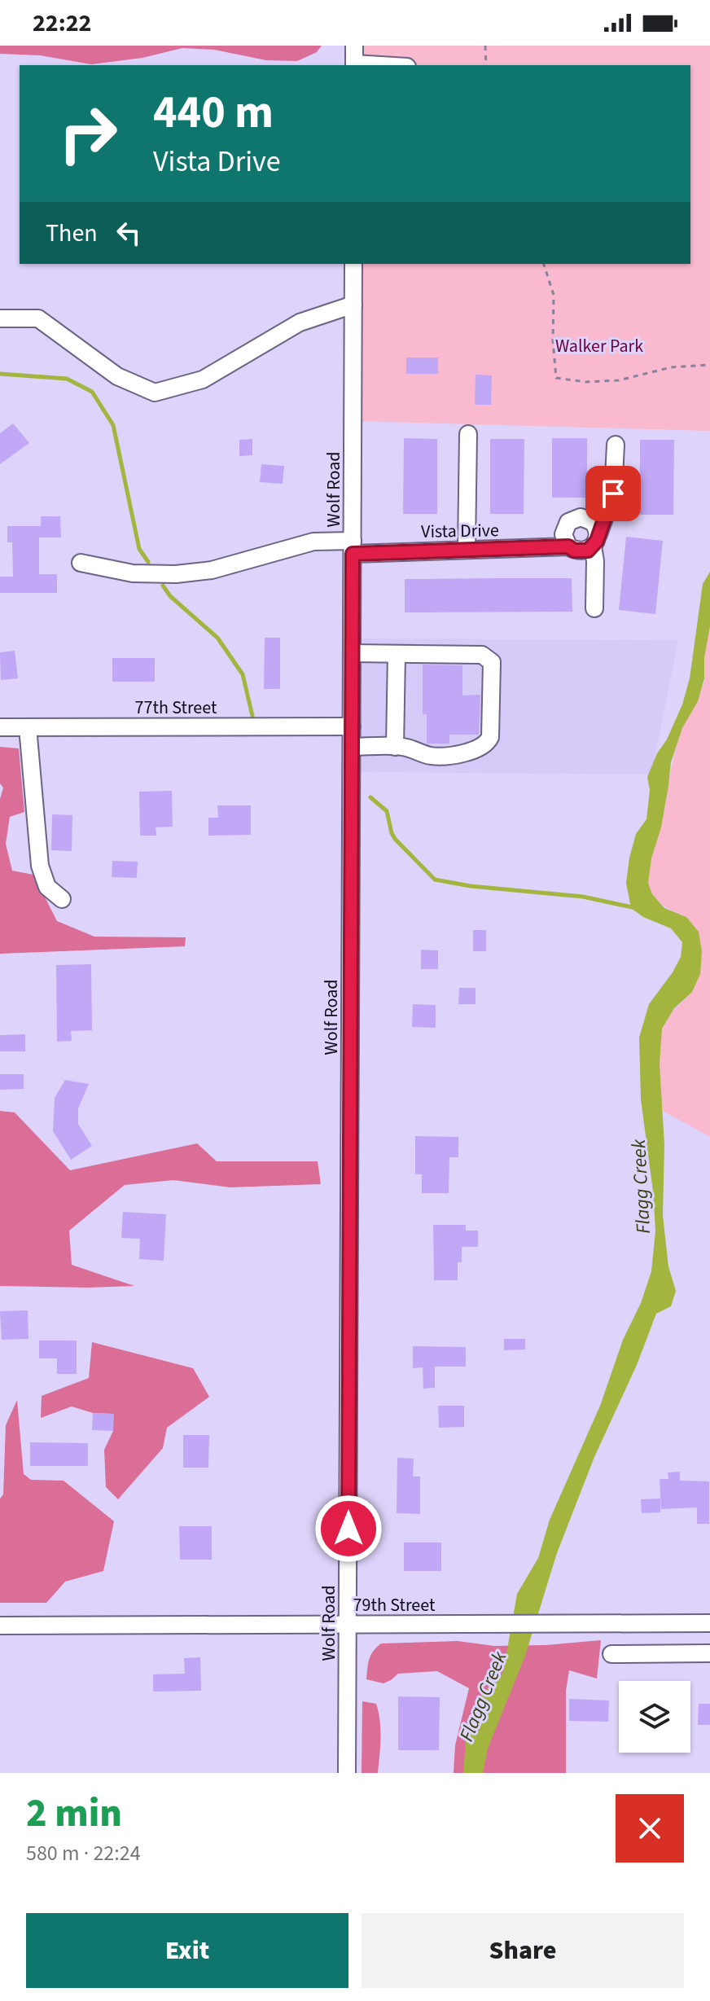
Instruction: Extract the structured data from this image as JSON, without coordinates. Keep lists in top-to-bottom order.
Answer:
{
  "streets": {
    "street": [
      "Wolf Road",
      "Vista Drive",
      "77th Street",
      "79th Street"
    ]
  },
  "crossings": [
    ["Wolf Road", "Vista Drive"],
    ["Wolf Road", "77th Street"],
    ["Wolf Road", "79th Street"]
  ],
  "water": ["Flagg Creek"],
  "parks": ["Walker Park"],
  "page": {
    "status": "22:22",
    "turn": ["440 m", "Vista Drive"],
    "then": "Then",
    "heading": ["2 min", "580 m · 22:24"],
    "buttons": ["Exit", "Share"]
  }
}
